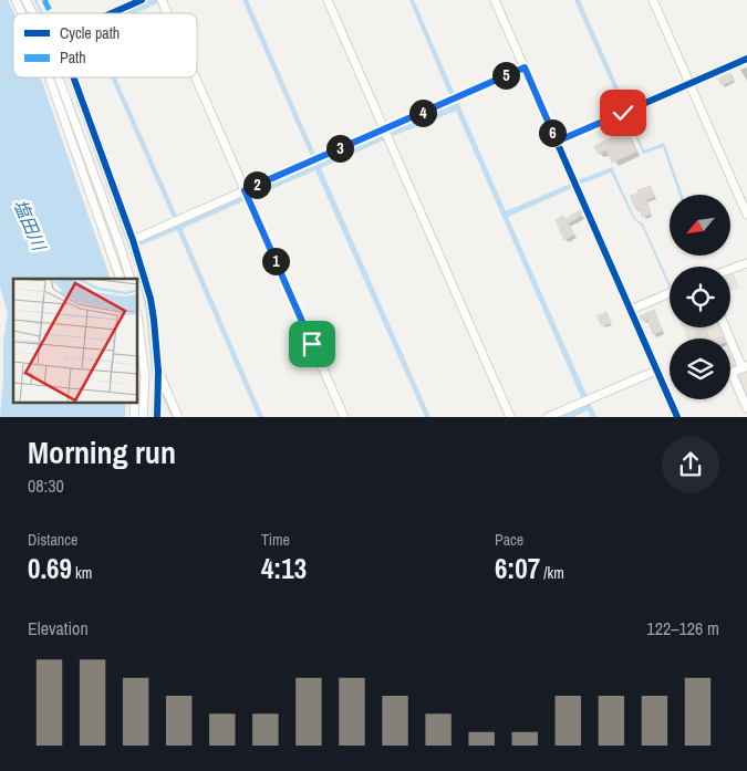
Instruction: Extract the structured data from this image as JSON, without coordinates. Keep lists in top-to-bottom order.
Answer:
{
  "water": ["塩田川"],
  "legend": ["Cycle path", "Path"],
  "north": "bottom left",
  "page": {
    "pins": [
      "5",
      "4",
      "6",
      "3",
      "2",
      "1"
    ],
    "heading": ["Morning run", "08:30"],
    "stats": [
      ["Distance", "0.69 km"],
      ["Time", "4:13"],
      ["Pace", "6:07 /km"]
    ],
    "chart": ["Elevation", "122–126 m"]
  }
}
